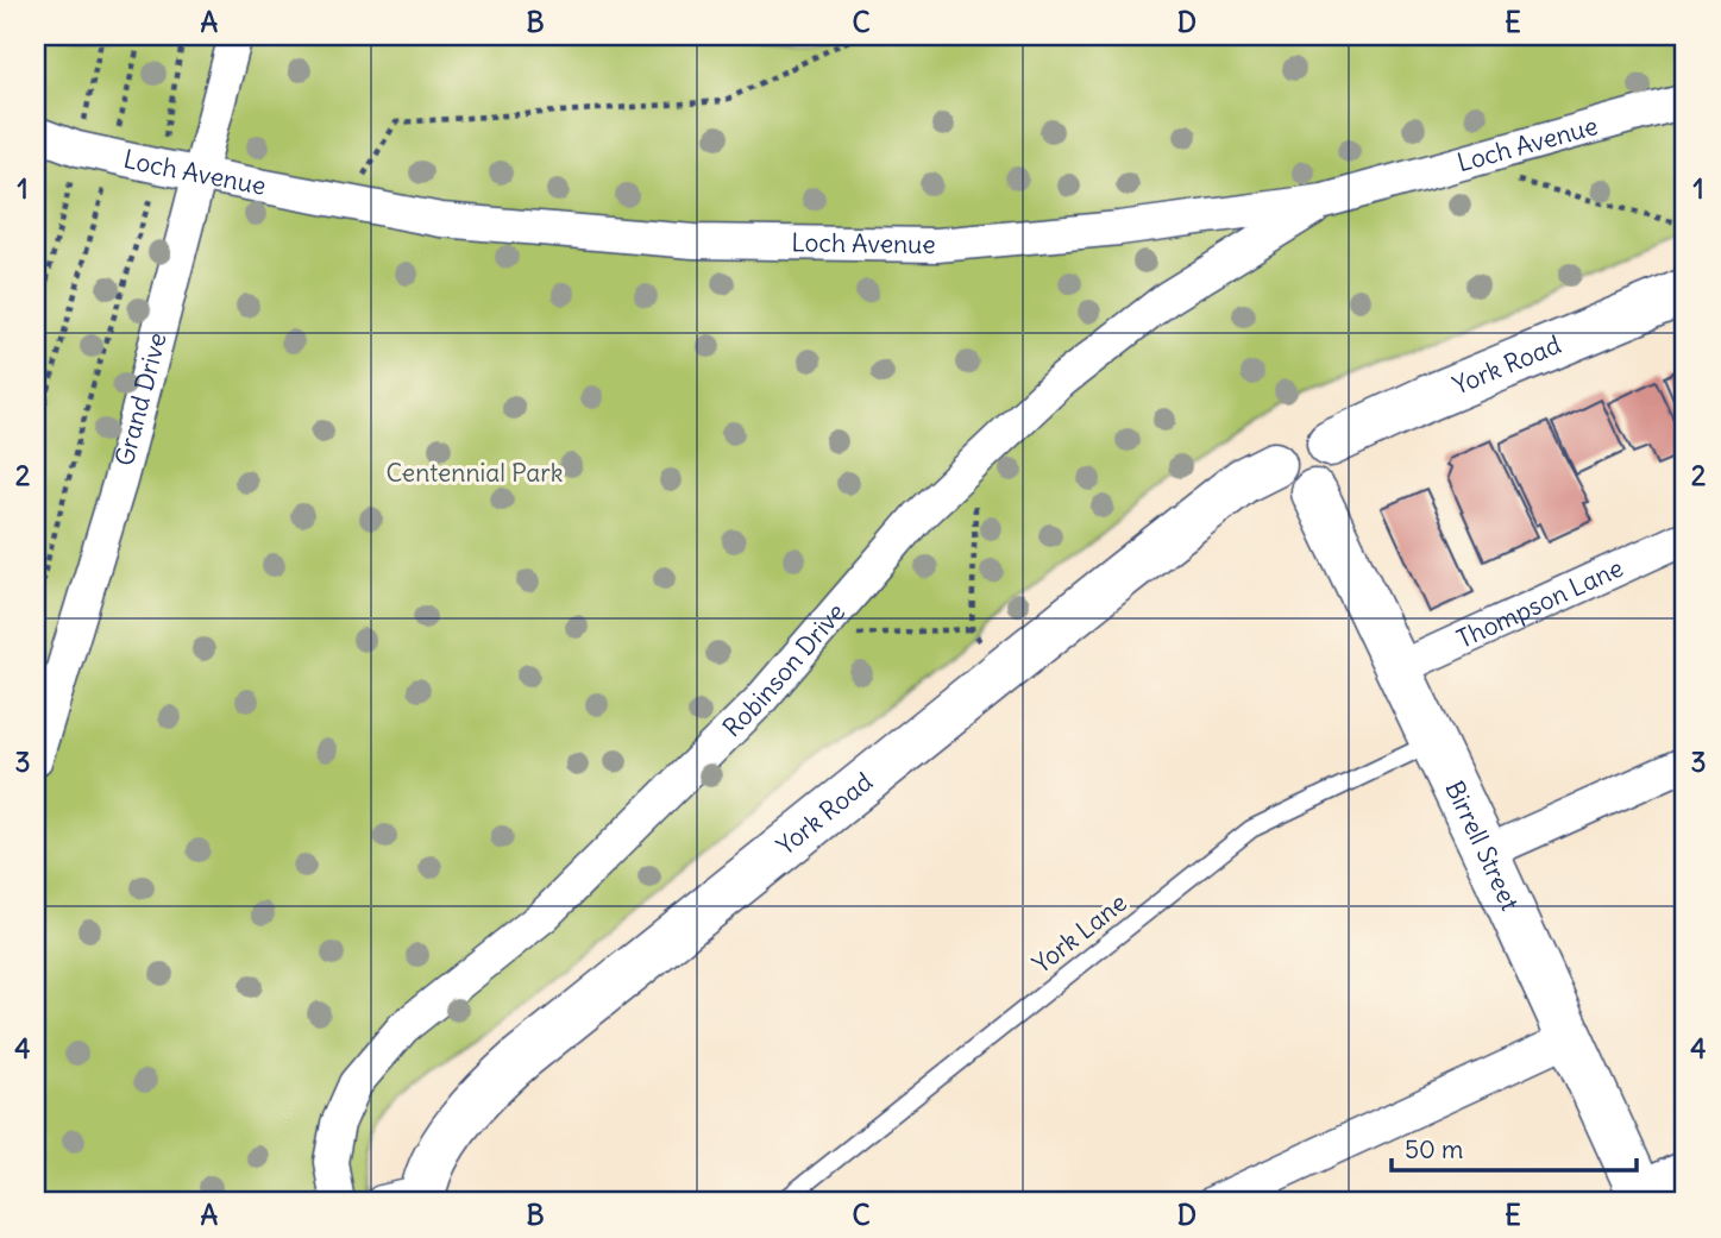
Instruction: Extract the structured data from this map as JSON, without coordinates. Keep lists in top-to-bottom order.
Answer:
{
  "streets": {
    "main road": ["York Road", "Birrell Street"],
    "street": [
      "Loch Avenue",
      "Grand Drive",
      "Thompson Lane",
      "Robinson Drive"
    ],
    "lane": ["York Lane"]
  },
  "crossings": [
    ["Loch Avenue", "Grand Drive"],
    ["Loch Avenue", "Robinson Drive"],
    ["York Road", "Birrell Street"],
    ["Thompson Lane", "Birrell Street"],
    ["Birrell Street", "York Lane"]
  ],
  "parks": ["Centennial Park"],
  "scale_bar": "50 m",
  "grid": {
    "columns": [
      "A",
      "B",
      "C",
      "D",
      "E"
    ],
    "rows": [
      "1",
      "2",
      "3",
      "4"
    ]
  }
}
